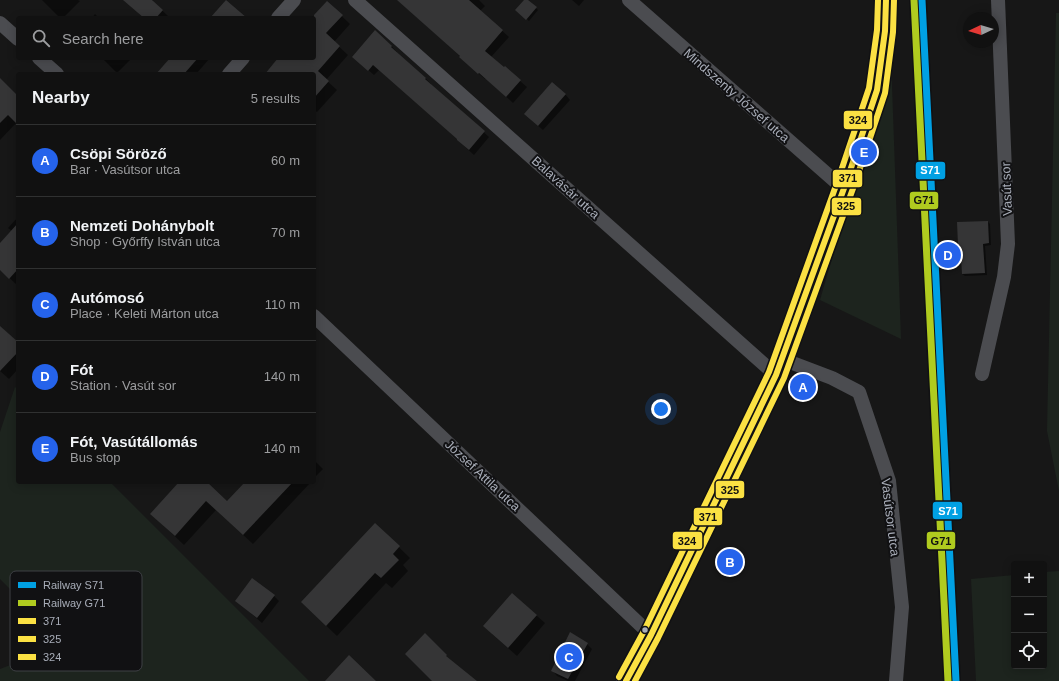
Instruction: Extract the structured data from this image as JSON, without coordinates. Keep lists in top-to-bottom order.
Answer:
{
  "streets": {
    "street": [
      "Mindszenty József utca",
      "Balavásár utca",
      "Vasút sor",
      "József Attila utca",
      "Vasútsor utca"
    ]
  },
  "crossings": [
    ["Balavásár utca", "Vasútsor utca"]
  ],
  "lines": [
    "rail line S71",
    "rail line G71",
    "transit line 371",
    "transit line 325",
    "transit line 324"
  ],
  "legend": [
    "Railway S71",
    "Railway G71",
    "371",
    "325",
    "324"
  ],
  "north": "left",
  "page": {
    "search": "Search here",
    "heading": ["Nearby", "5 results"],
    "list": [
      {
        "mark": "A",
        "name": "Csöpi Söröző",
        "note": "Bar · Vasútsor utca",
        "value": "60 m"
      },
      {
        "mark": "B",
        "name": "Nemzeti Dohánybolt",
        "note": "Shop · Győrffy István utca",
        "value": "70 m"
      },
      {
        "mark": "C",
        "name": "Autómosó",
        "note": "Place · Keleti Márton utca",
        "value": "110 m"
      },
      {
        "mark": "D",
        "name": "Fót",
        "note": "Station · Vasút sor",
        "value": "140 m"
      },
      {
        "mark": "E",
        "name": "Fót, Vasútállomás",
        "note": "Bus stop",
        "value": "140 m"
      }
    ],
    "pins": [
      "E",
      "D",
      "A",
      "B",
      "C"
    ],
    "map_buttons": ["+", "−"]
  }
}
